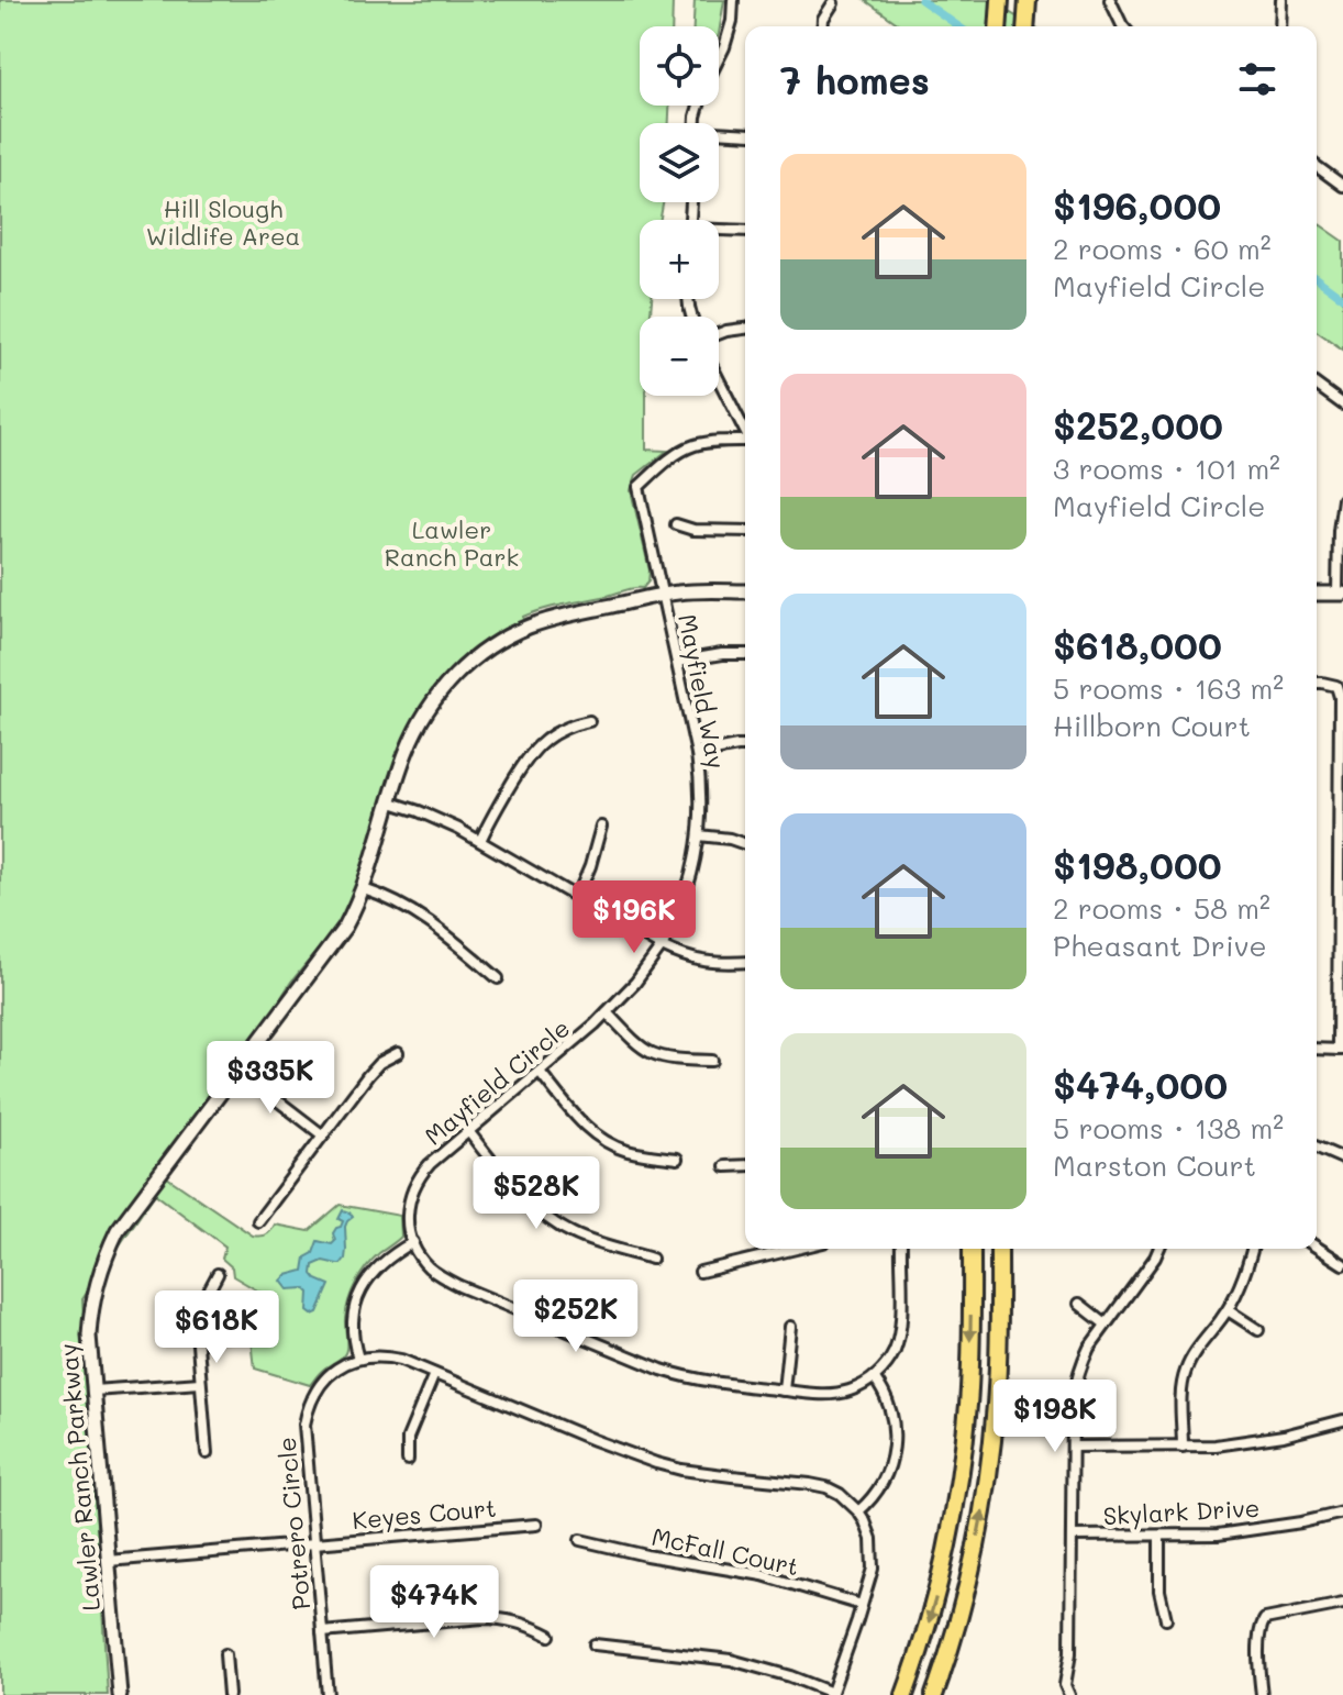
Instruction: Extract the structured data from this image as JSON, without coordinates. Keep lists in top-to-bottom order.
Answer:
{
  "streets": {
    "street": [
      "Mayfield Way",
      "Mayfield Circle",
      "Lawler Ranch Parkway",
      "Skylark Drive",
      "Keyes Court",
      "Potrero Circle",
      "McFall Court"
    ]
  },
  "crossings": [
    ["Mayfield Way", "Mayfield Circle"],
    ["Mayfield Way", "Lawler Ranch Parkway"],
    ["Lawler Ranch Parkway", "Keyes Court"],
    ["Keyes Court", "Potrero Circle"]
  ],
  "parks": ["Hill Slough Wildlife Area", "Lawler Ranch Park"],
  "page": {
    "map_buttons": ["+", "−"],
    "heading": "7 homes",
    "list": [
      {
        "name": "$196,000",
        "note": "2 rooms · 60 m² · Mayfield Circle"
      },
      {
        "name": "$252,000",
        "note": "3 rooms · 101 m² · Mayfield Circle"
      },
      {
        "name": "$618,000",
        "note": "5 rooms · 163 m² · Hillborn Court"
      },
      {
        "name": "$198,000",
        "note": "2 rooms · 58 m² · Pheasant Drive"
      },
      {
        "name": "$474,000",
        "note": "5 rooms · 138 m² · Marston Court"
      }
    ],
    "price": [
      "$196K",
      "$335K",
      "$528K",
      "$252K",
      "$618K",
      "$198K",
      "$474K"
    ]
  }
}
